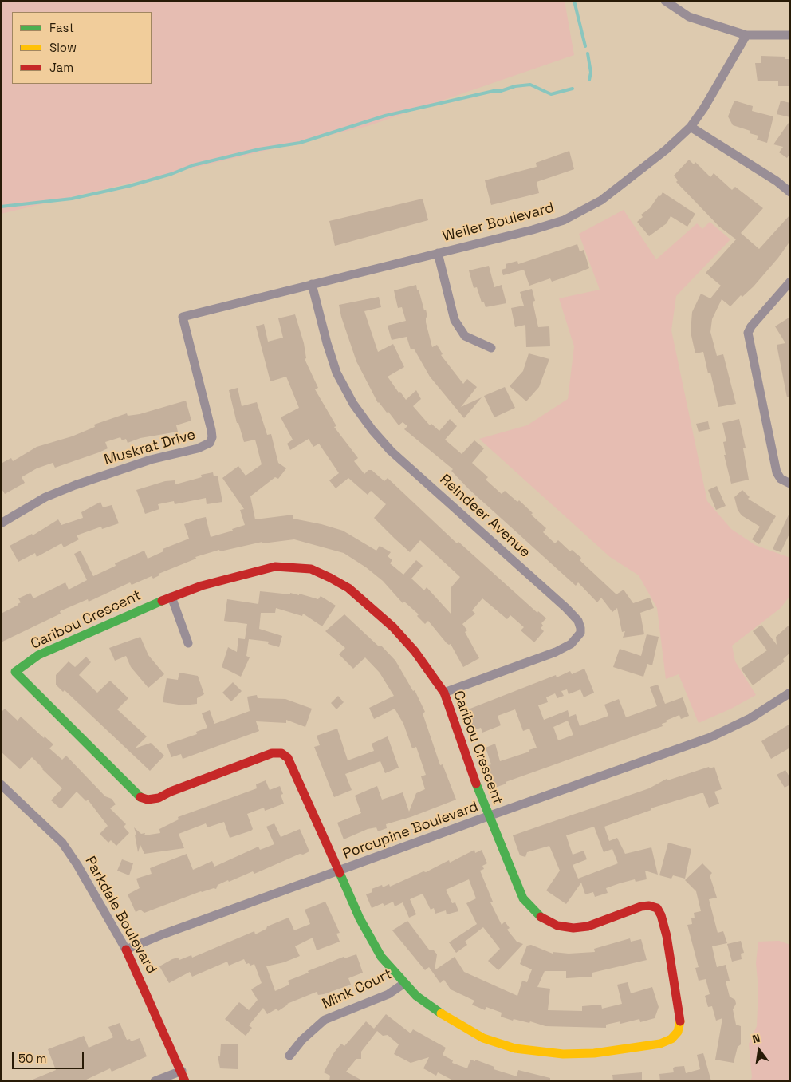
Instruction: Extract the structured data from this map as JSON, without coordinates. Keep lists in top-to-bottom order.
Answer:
{
  "streets": {
    "street": [
      "Weiler Boulevard",
      "Muskrat Drive",
      "Reindeer Avenue",
      "Caribou Crescent",
      "Porcupine Boulevard",
      "Parkdale Boulevard",
      "Mink Court"
    ]
  },
  "crossings": [
    ["Weiler Boulevard", "Muskrat Drive"],
    ["Weiler Boulevard", "Reindeer Avenue"],
    ["Reindeer Avenue", "Caribou Crescent"],
    ["Caribou Crescent", "Porcupine Boulevard"],
    ["Caribou Crescent", "Mink Court"],
    ["Porcupine Boulevard", "Parkdale Boulevard"]
  ],
  "legend": ["Fast", "Slow", "Jam"],
  "scale_bar": "50 m",
  "north": "top"
}
